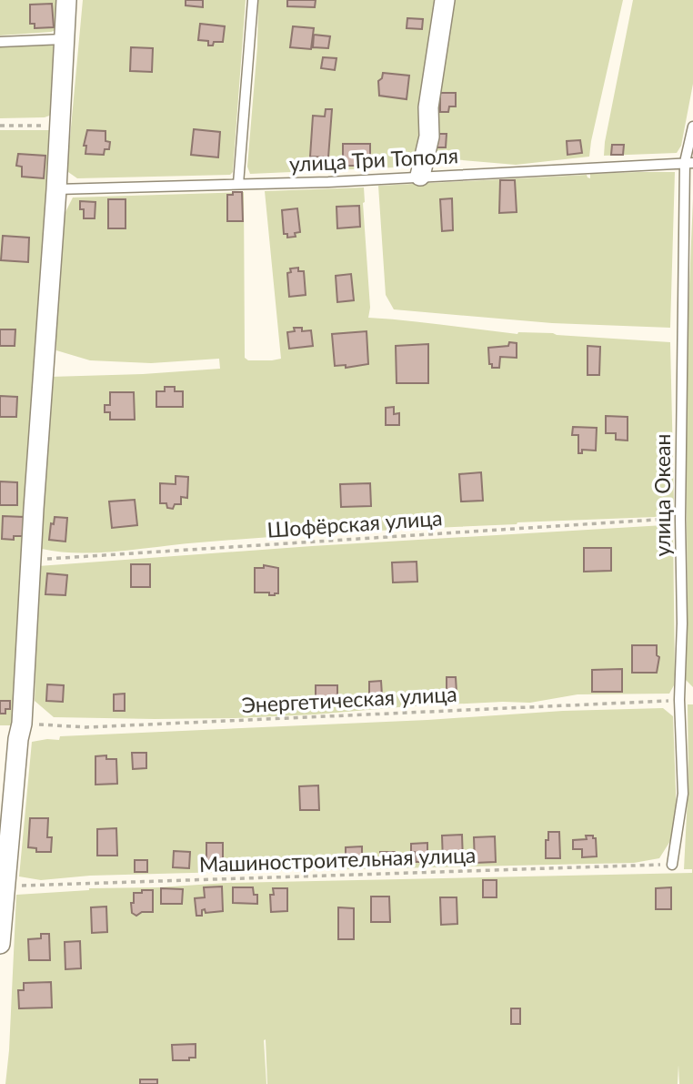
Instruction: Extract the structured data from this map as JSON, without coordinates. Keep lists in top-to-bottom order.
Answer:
{
  "streets": {
    "lane": ["улица Три Тополя", "улица Океан"],
    "path": ["Шофёрская улица", "Энергетическая улица", "Машиностроительная улица"]
  },
  "crossings": [
    ["улица Три Тополя", "улица Океан"],
    ["улица Океан", "Шофёрская улица"],
    ["улица Океан", "Энергетическая улица"],
    ["улица Океан", "Машиностроительная улица"]
  ]
}
